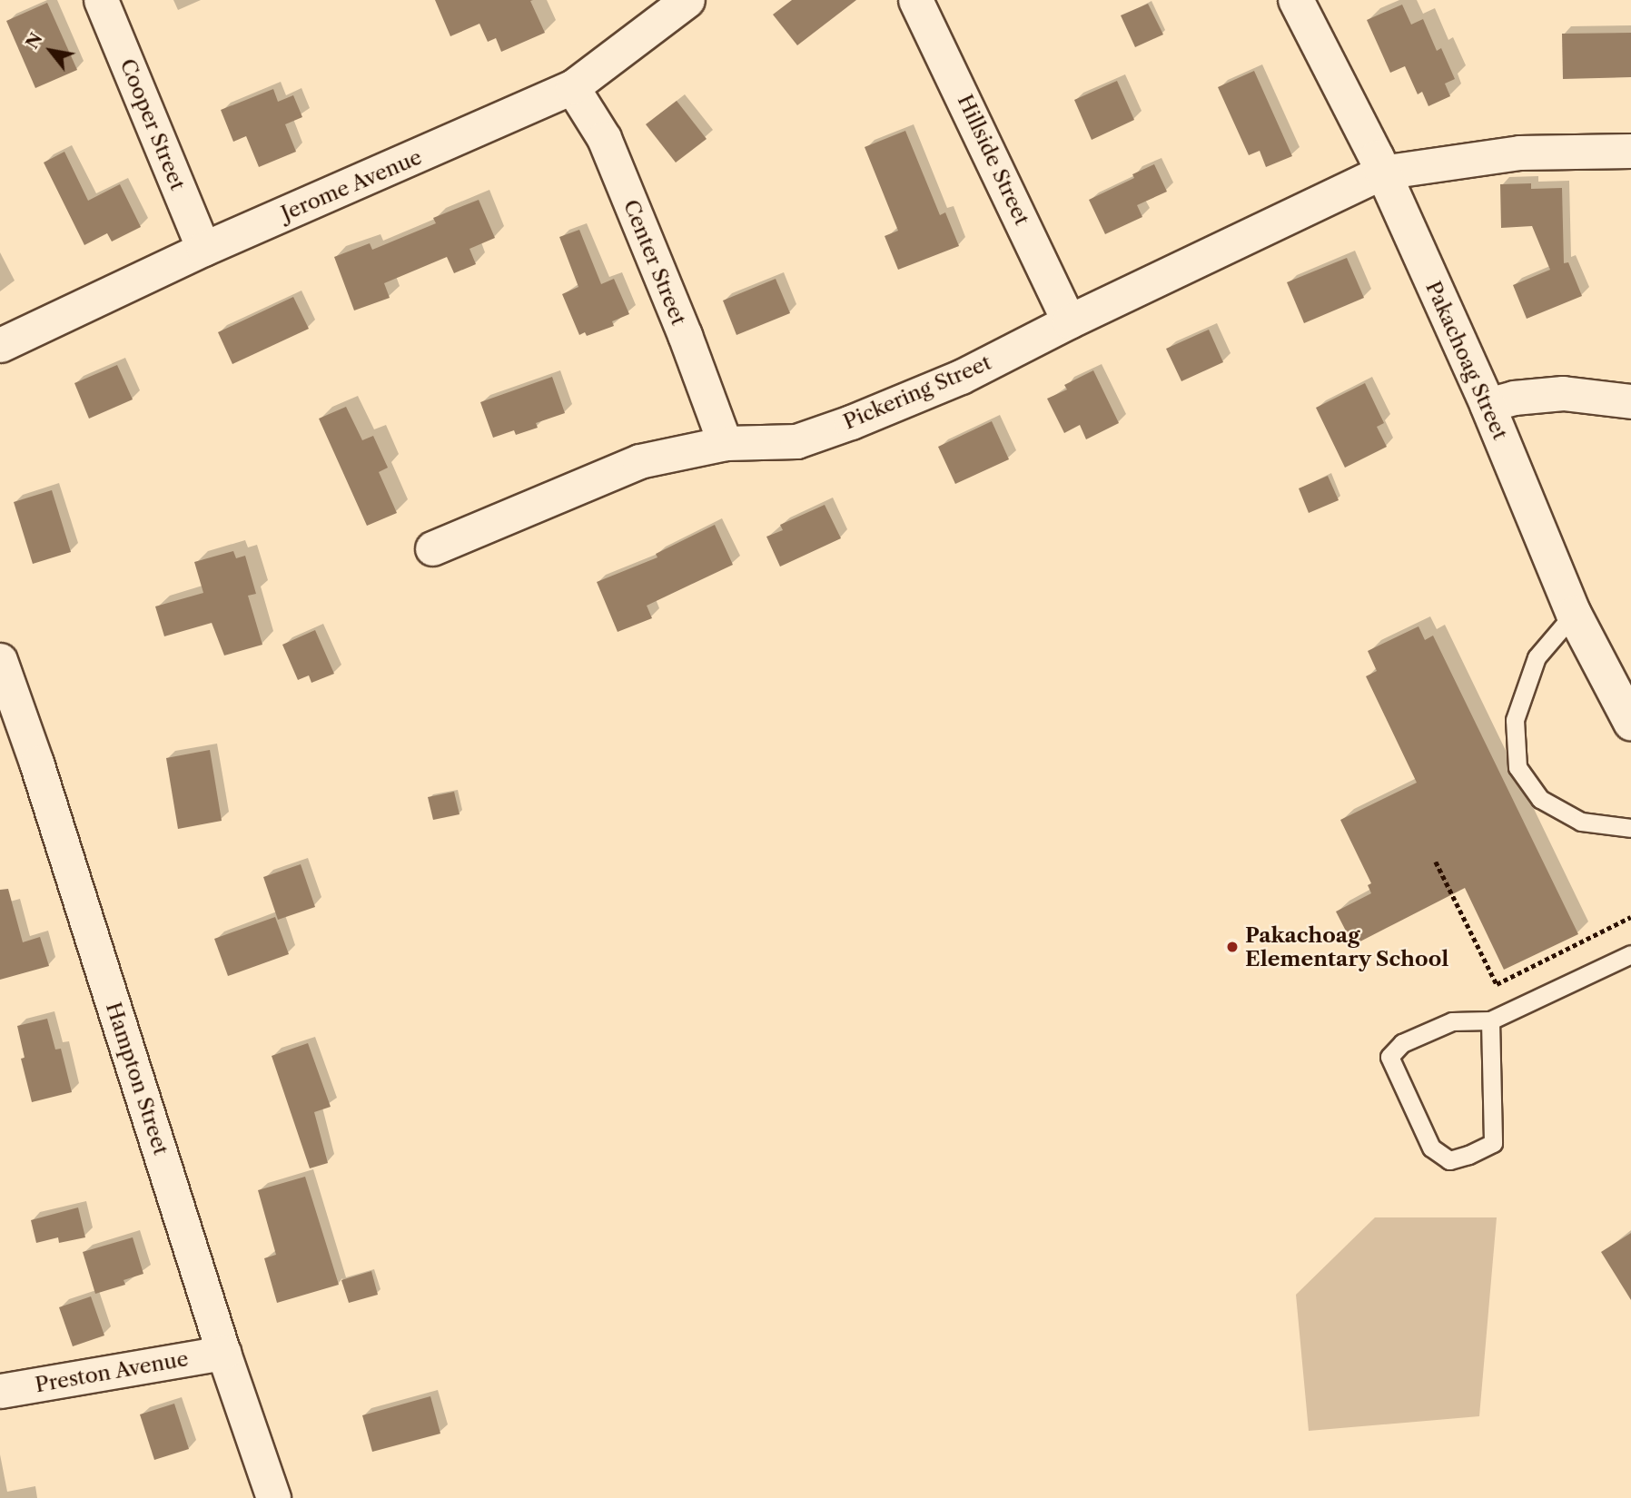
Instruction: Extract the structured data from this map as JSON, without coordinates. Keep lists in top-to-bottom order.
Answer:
{
  "streets": {
    "street": [
      "Cooper Street",
      "Hillside Street",
      "Jerome Avenue",
      "Center Street",
      "Pakachoag Street",
      "Pickering Street",
      "Hampton Street",
      "Preston Avenue"
    ]
  },
  "crossings": [
    ["Cooper Street", "Jerome Avenue"],
    ["Hillside Street", "Pickering Street"],
    ["Jerome Avenue", "Center Street"],
    ["Center Street", "Pickering Street"],
    ["Pakachoag Street", "Pickering Street"],
    ["Hampton Street", "Preston Avenue"]
  ],
  "places": ["Pakachoag Elementary School"],
  "north": "top left"
}
